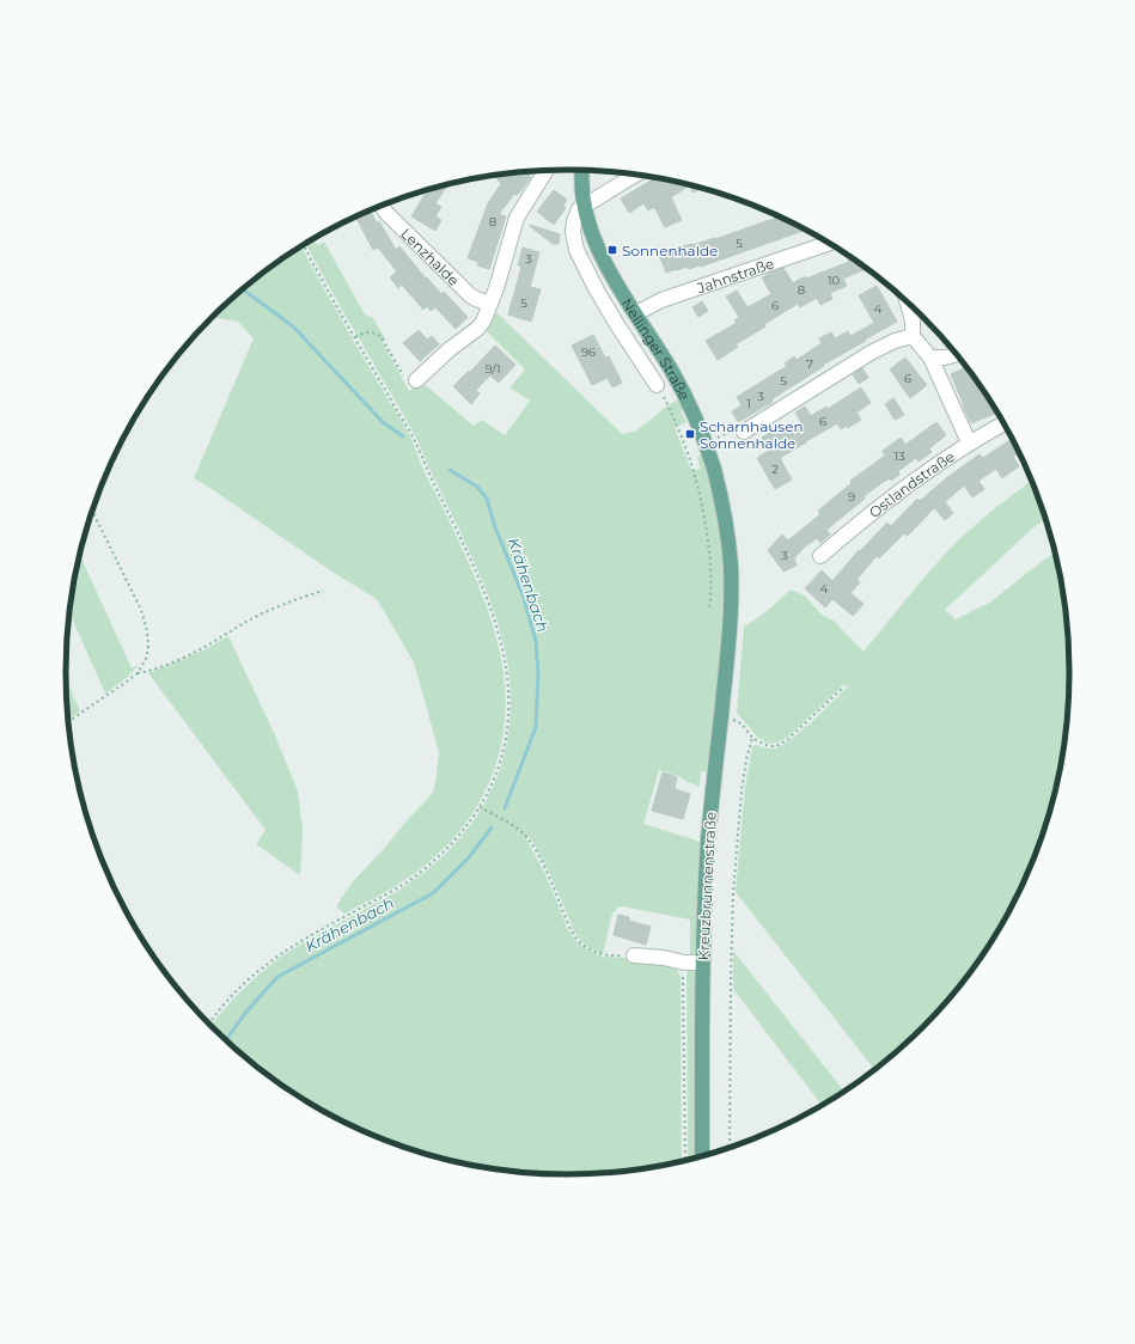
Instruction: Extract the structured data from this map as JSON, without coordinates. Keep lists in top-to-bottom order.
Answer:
{
  "streets": {
    "main road": ["Nellinger Straße", "Kreuzbrunnenstraße"],
    "street": ["Lenzhalde", "Jahnstraße", "Ostlandstraße"]
  },
  "crossings": [
    ["Jahnstraße", "Nellinger Straße"],
    ["Nellinger Straße", "Kreuzbrunnenstraße"]
  ],
  "water": ["Krähenbach"],
  "places": {
    "transit": ["Sonnenhalde", "Scharnhausen Sonnenhalde"]
  },
  "house_numbers": [
    "8",
    "5",
    "3",
    "10",
    "8",
    "5",
    "6",
    "4",
    "96",
    "7",
    "9/1",
    "6",
    "5",
    "3",
    "1",
    "6",
    "13",
    "2",
    "9",
    "3",
    "4"
  ]
}
